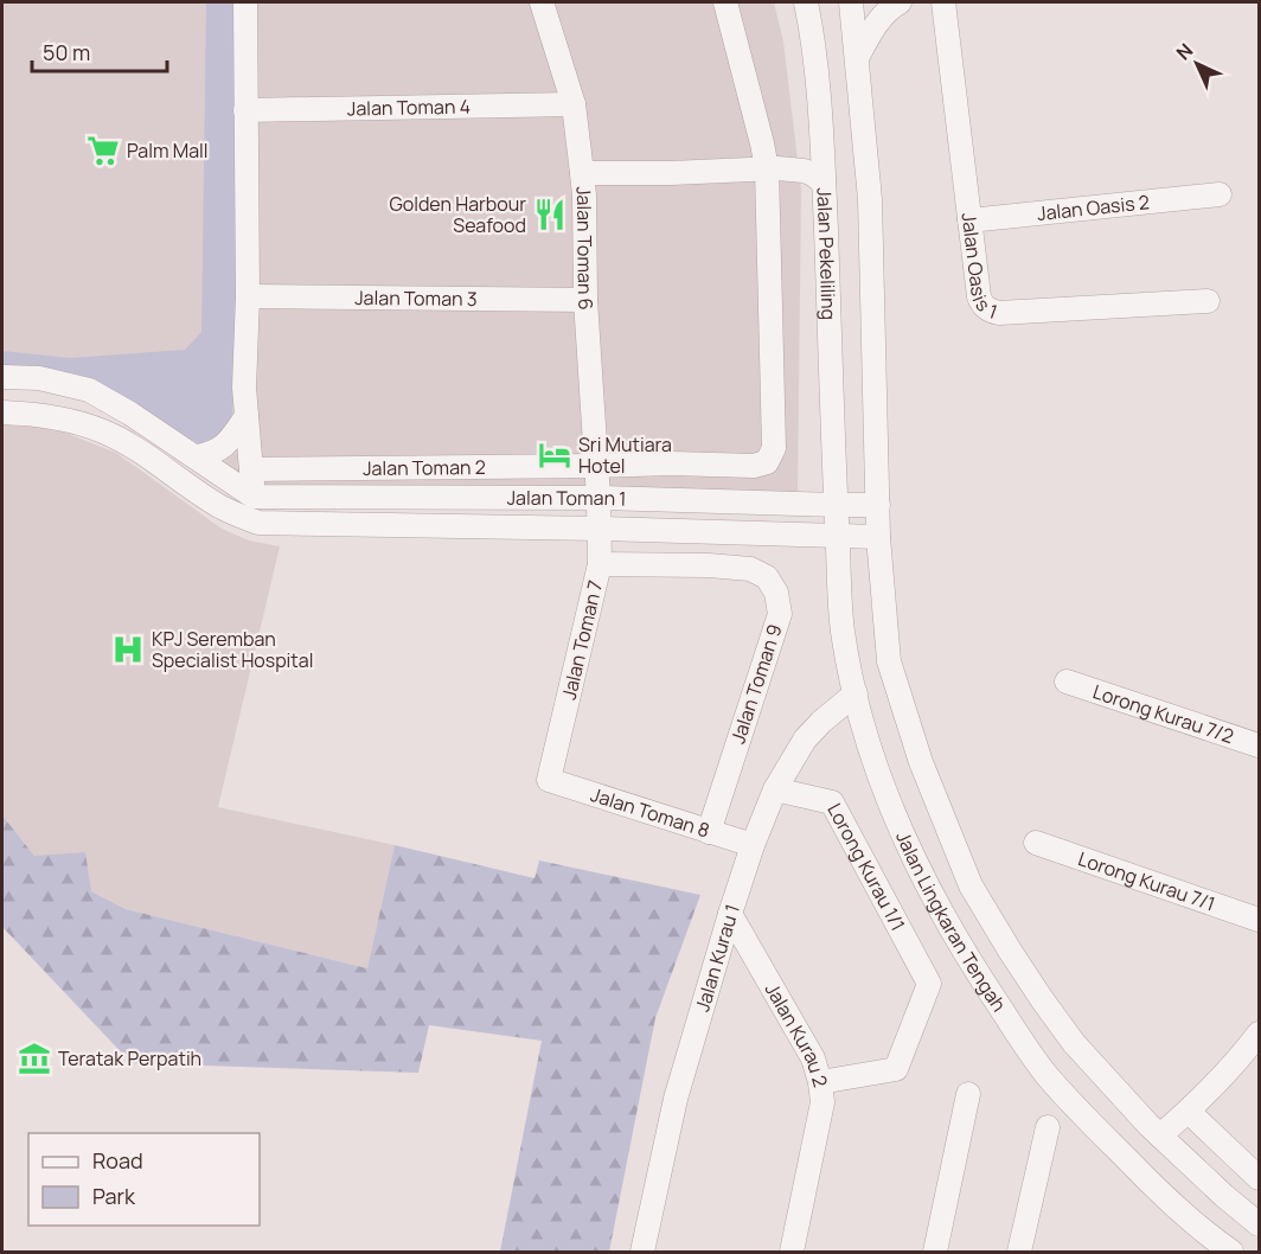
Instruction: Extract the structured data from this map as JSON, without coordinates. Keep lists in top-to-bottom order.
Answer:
{
  "streets": {
    "street": [
      "Jalan Toman 4",
      "Jalan Oasis 2",
      "Jalan Toman 6",
      "Jalan Pekeliling",
      "Jalan Oasis 1",
      "Jalan Toman 3",
      "Jalan Toman 2",
      "Jalan Toman 1",
      "Jalan Toman 7",
      "Jalan Toman 9",
      "Lorong Kurau 7/2",
      "Jalan Toman 8",
      "Lorong Kurau 1/1",
      "Lorong Kurau 7/1",
      "Jalan Lingkaran Tengah",
      "Jalan Kurau 1",
      "Jalan Kurau 2"
    ]
  },
  "crossings": [
    ["Jalan Toman 4", "Jalan Toman 6"],
    ["Jalan Oasis 2", "Jalan Oasis 1"],
    ["Jalan Toman 6", "Jalan Toman 3"],
    ["Jalan Toman 6", "Jalan Toman 2"],
    ["Jalan Toman 6", "Jalan Toman 1"],
    ["Jalan Toman 6", "Jalan Toman 7"],
    ["Jalan Pekeliling", "Jalan Toman 1"],
    ["Jalan Pekeliling", "Jalan Lingkaran Tengah"],
    ["Jalan Toman 1", "Jalan Toman 7"],
    ["Jalan Toman 1", "Jalan Lingkaran Tengah"],
    ["Jalan Toman 7", "Jalan Toman 9"],
    ["Jalan Toman 7", "Jalan Toman 8"],
    ["Jalan Toman 9", "Jalan Toman 8"],
    ["Jalan Toman 8", "Jalan Kurau 1"],
    ["Lorong Kurau 1/1", "Jalan Kurau 1"],
    ["Lorong Kurau 1/1", "Jalan Kurau 2"],
    ["Jalan Lingkaran Tengah", "Jalan Kurau 1"],
    ["Jalan Kurau 1", "Jalan Kurau 2"]
  ],
  "places": {
    "supermarket": ["Palm Mall"],
    "restaurant": ["Golden Harbour Seafood"],
    "hotel": ["Sri Mutiara Hotel"],
    "hospital": ["KPJ Seremban Specialist Hospital"],
    "museum": ["Teratak Perpatih"]
  },
  "legend": ["Road", "Park"],
  "scale_bar": "50 m",
  "north": "top left"
}
